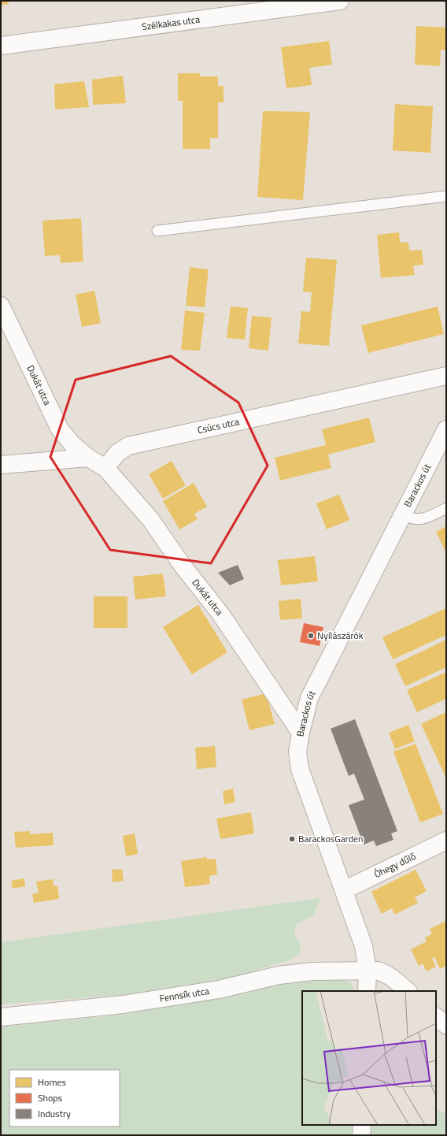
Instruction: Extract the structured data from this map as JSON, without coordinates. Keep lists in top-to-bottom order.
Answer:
{
  "streets": {
    "street": [
      "Szélkakas utca",
      "Dukát utca",
      "Csúcs utca",
      "Barackos út",
      "Óhegy dűlő",
      "Fennsík utca"
    ]
  },
  "crossings": [
    ["Dukát utca", "Csúcs utca"],
    ["Dukát utca", "Barackos út"],
    ["Barackos út", "Óhegy dűlő"],
    ["Barackos út", "Fennsík utca"]
  ],
  "places": ["Nyílászárók", "BarackosGarden"],
  "legend": ["Homes", "Shops", "Industry"]
}
